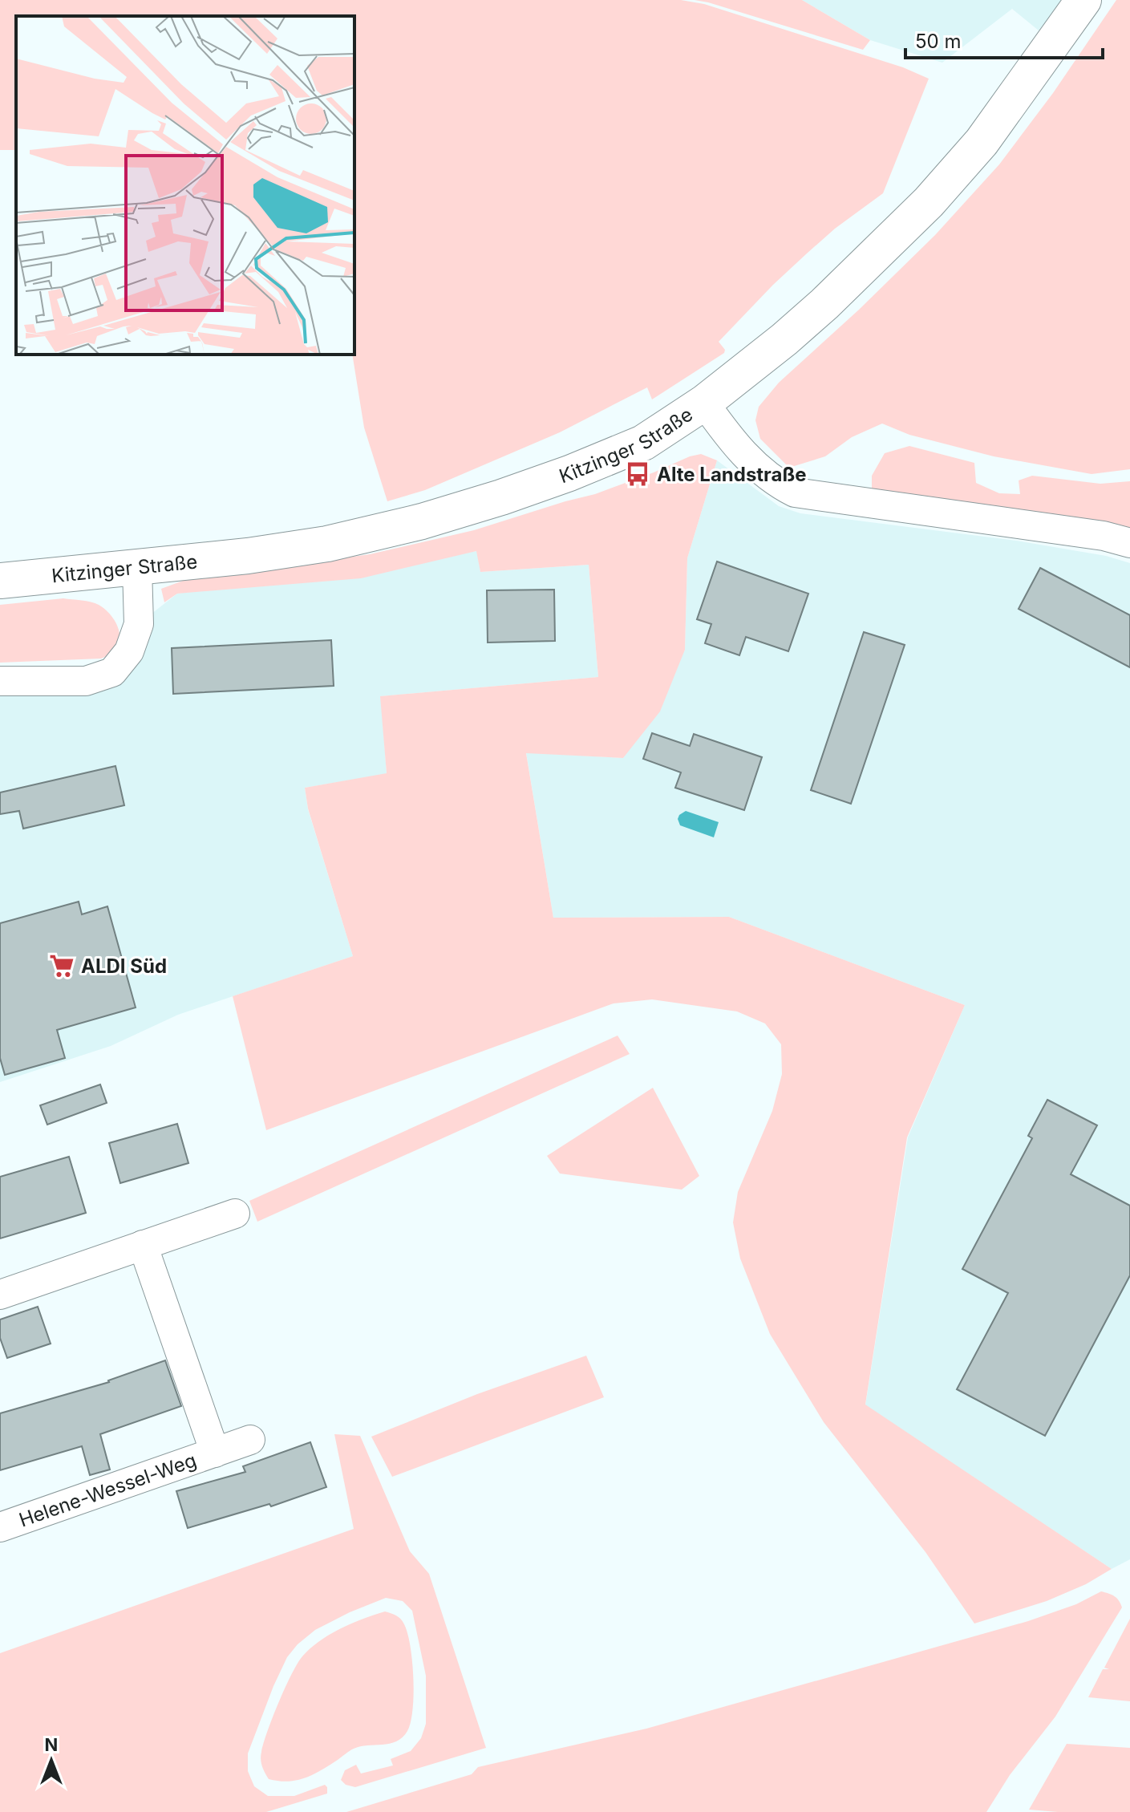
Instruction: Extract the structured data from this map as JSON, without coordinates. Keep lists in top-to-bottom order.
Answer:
{
  "streets": {
    "street": ["Kitzinger Straße", "Helene-Wessel-Weg"]
  },
  "places": {
    "bus stop": ["Alte Landstraße"],
    "supermarket": ["ALDI Süd"]
  },
  "scale_bar": "50 m",
  "north": "top"
}
